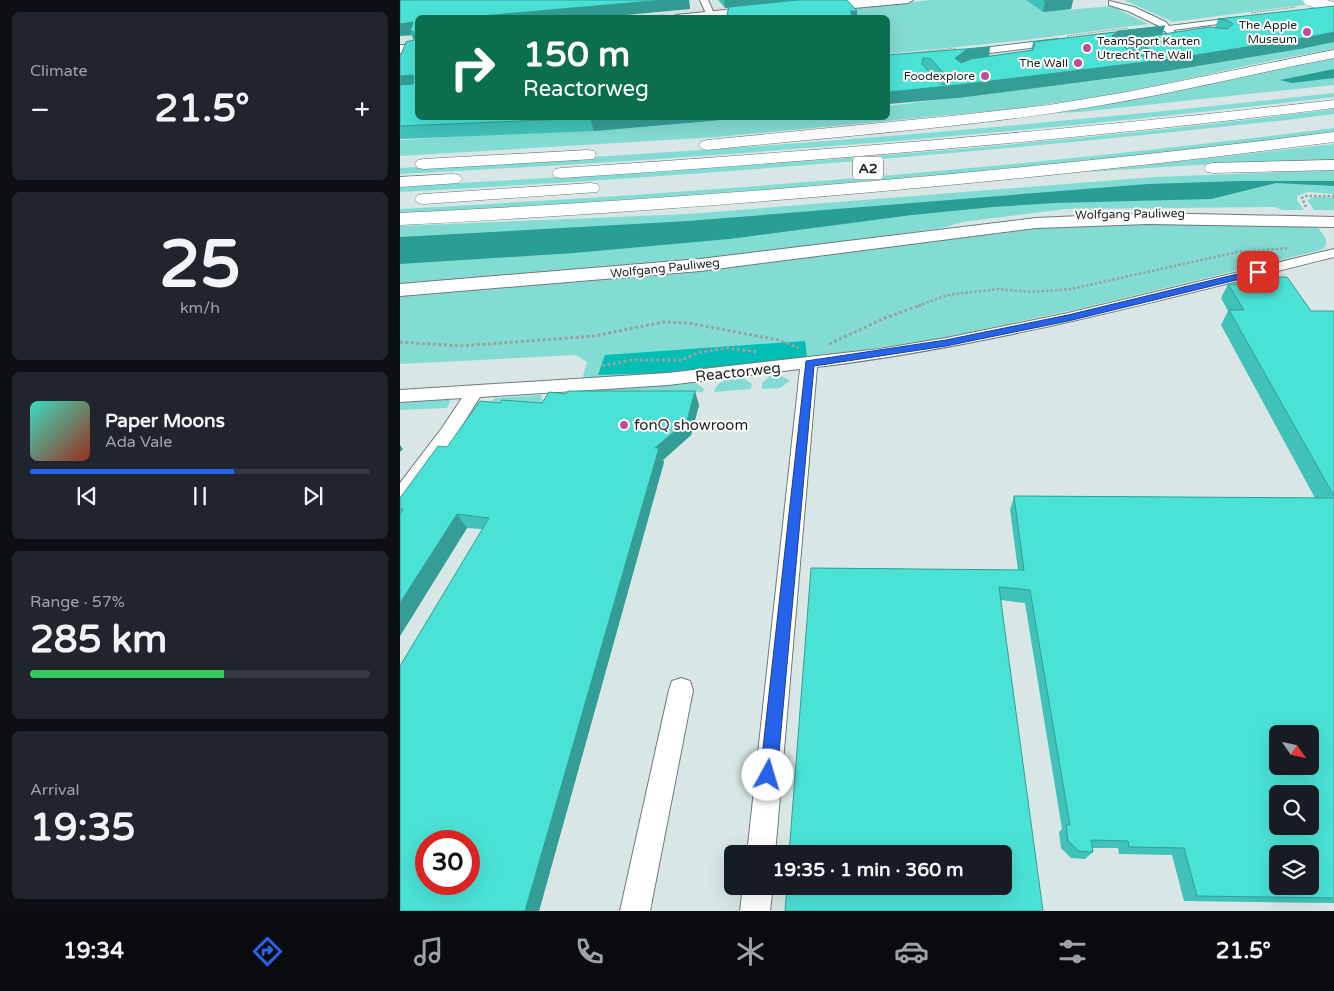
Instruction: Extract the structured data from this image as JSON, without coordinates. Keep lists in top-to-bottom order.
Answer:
{
  "streets": {
    "highway": ["A2"],
    "main road": ["Wolfgang Pauliweg"],
    "street": ["Reactorweg"]
  },
  "places": [
    "The Apple Museum",
    "TeamSport Karten Utrecht The Wall",
    "The Wall",
    "Foodexplore",
    "fonQ showroom"
  ],
  "north": "bottom right",
  "page": {
    "tile": [
      "Climate",
      ["25", "km/h"],
      ["Range · 57%", "285 km"],
      ["Arrival", "19:35"]
    ],
    "turn": ["150 m", "Reactorweg"],
    "heat": ["−", "21.5°", "+"],
    "song": ["Paper Moons", "Ada Vale"],
    "limit": "30",
    "trip": "19:35 · 1 min · 360 m",
    "tabs": ["19:34", "21.5°"]
  }
}
